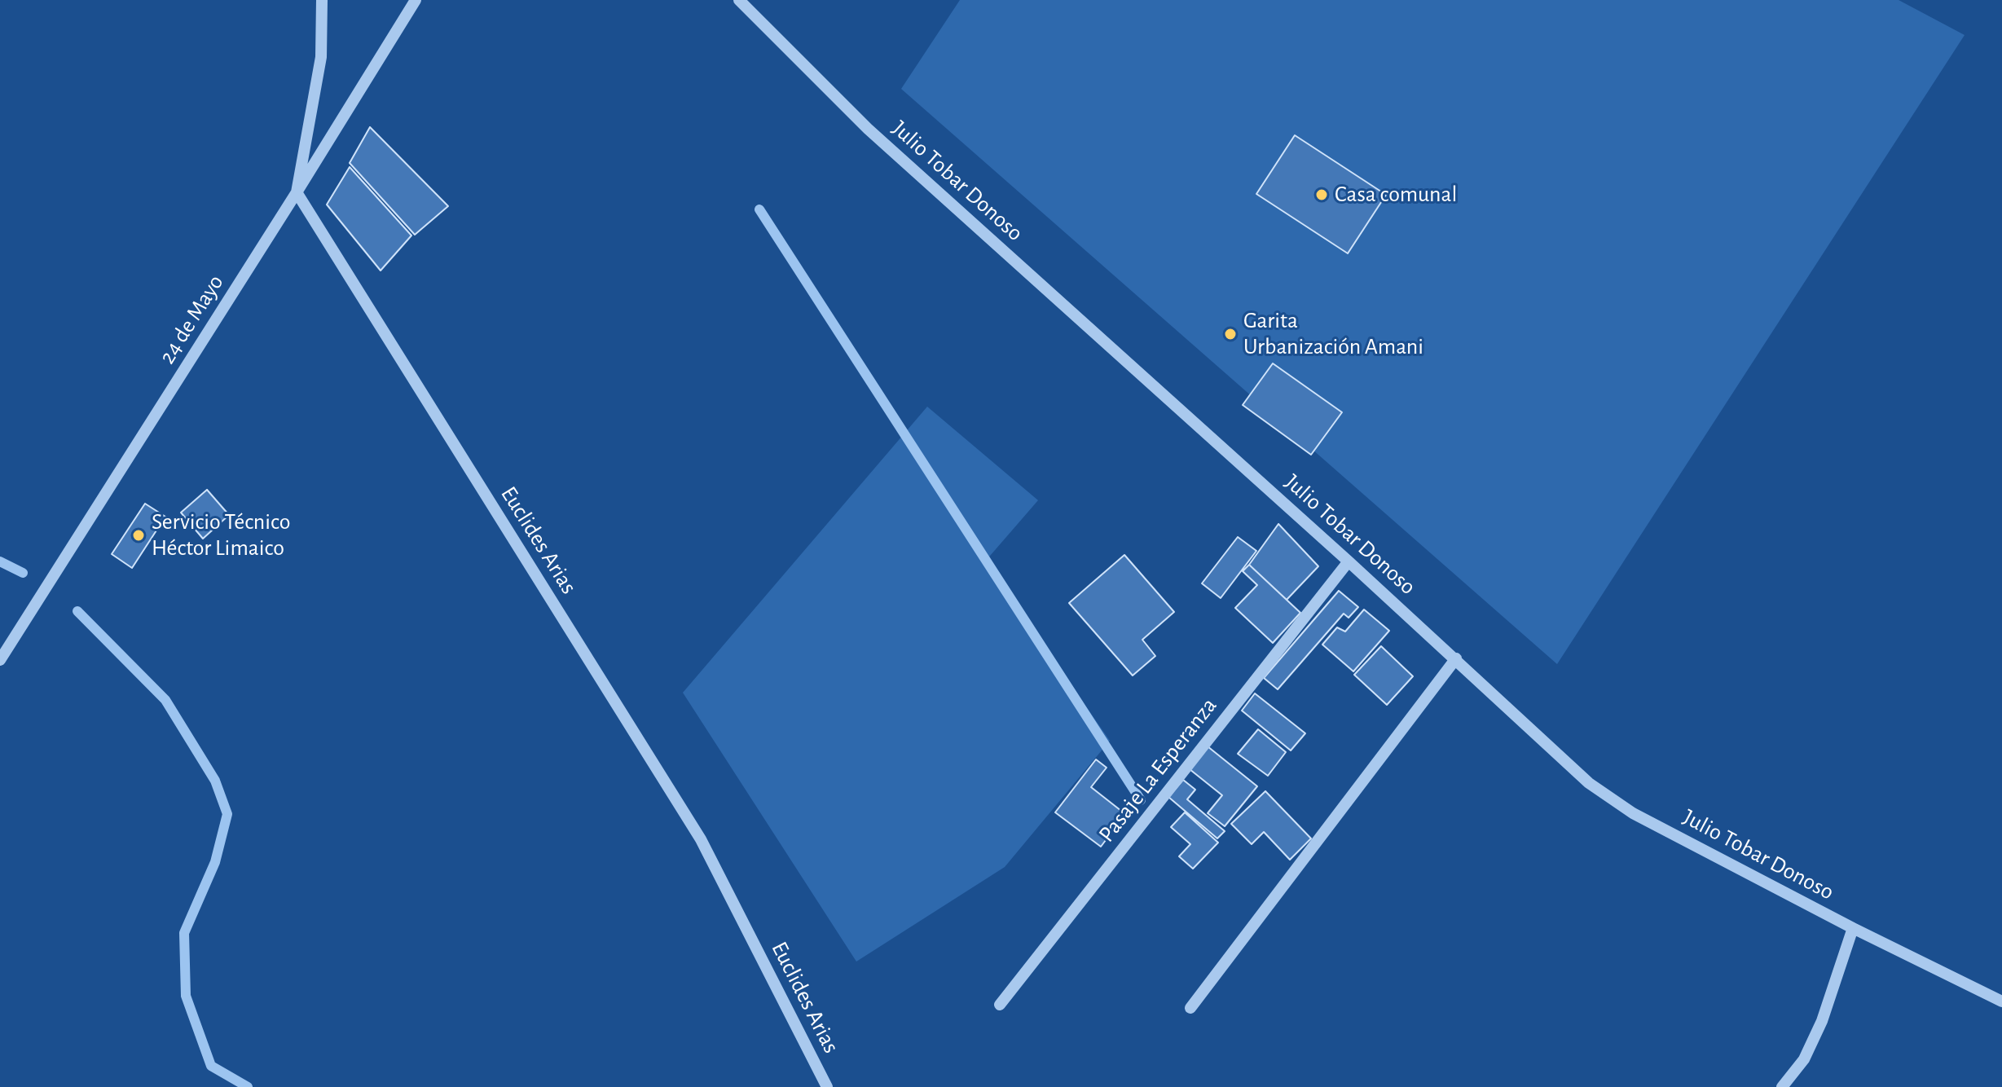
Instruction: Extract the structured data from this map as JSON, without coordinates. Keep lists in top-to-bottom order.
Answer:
{
  "streets": {
    "street": [
      "Julio Tobar Donoso",
      "24 de Mayo",
      "Euclides Arias",
      "Pasaje La Esperanza"
    ]
  },
  "crossings": [
    ["Julio Tobar Donoso", "Pasaje La Esperanza"],
    ["24 de Mayo", "Euclides Arias"]
  ],
  "places": ["Casa comunal", "Garita Urbanización Amani", "Servicio Técnico Héctor Limaico"]
}
